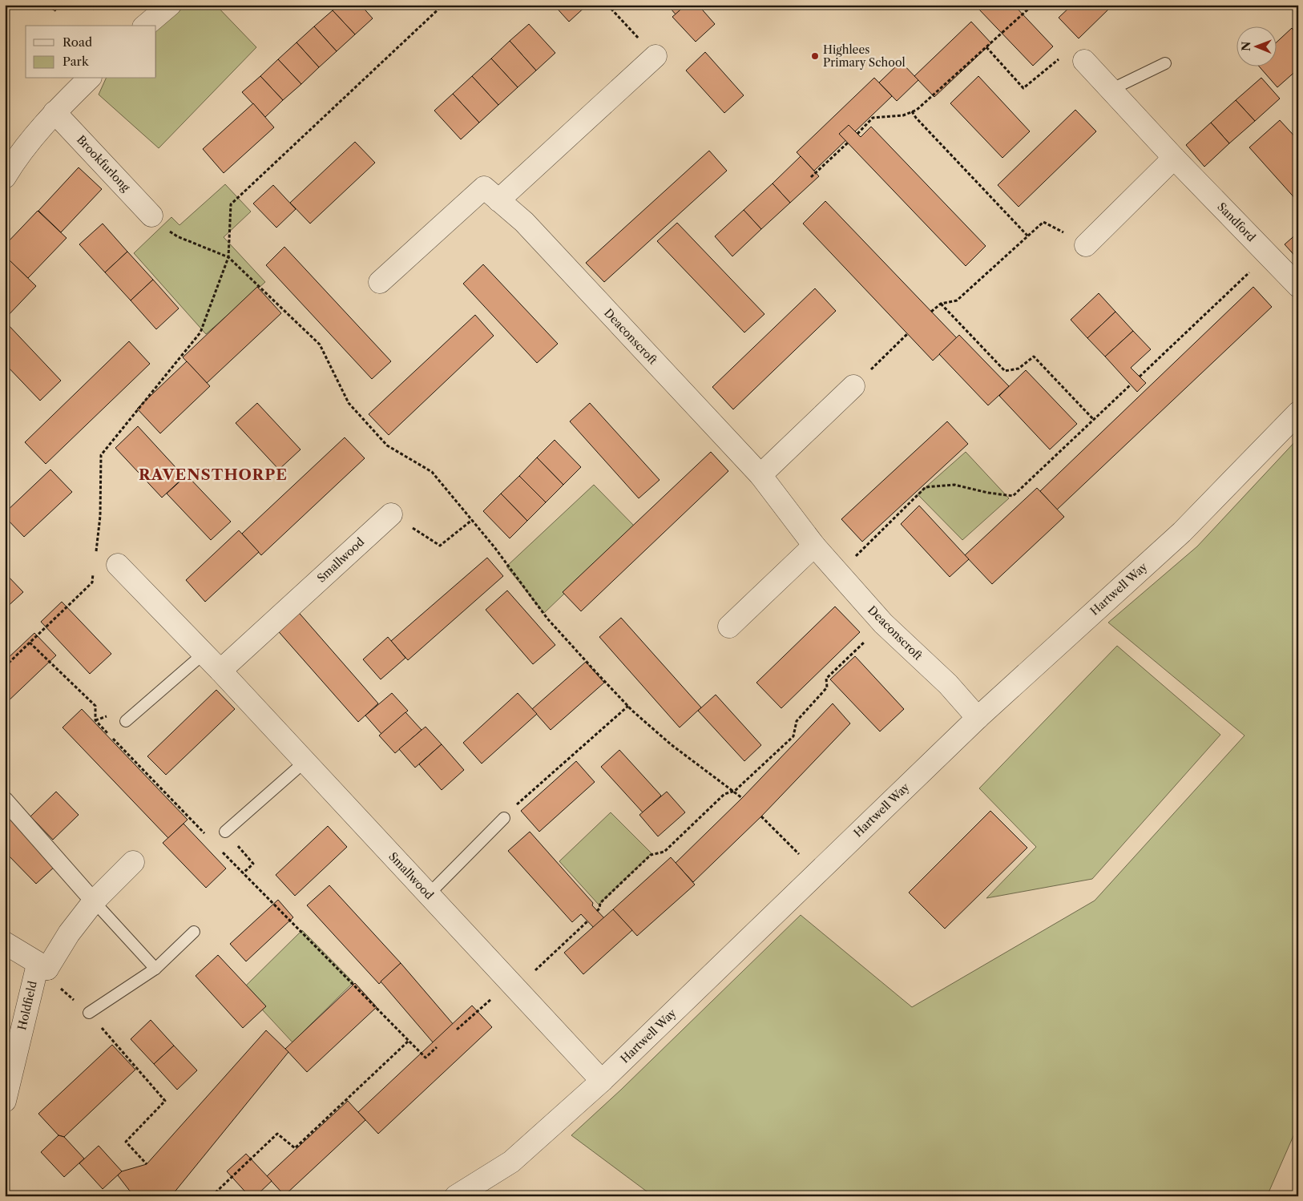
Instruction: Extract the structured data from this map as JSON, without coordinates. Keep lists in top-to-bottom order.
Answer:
{
  "streets": {
    "street": [
      "Brookfurlong",
      "Sandford",
      "Deaconscroft",
      "Smallwood",
      "Hartwell Way",
      "Holdfield"
    ]
  },
  "crossings": [
    ["Deaconscroft", "Hartwell Way"],
    ["Smallwood", "Hartwell Way"]
  ],
  "districts": ["RAVENSTHORPE"],
  "places": ["Highlees Primary School"],
  "legend": ["Road", "Park"],
  "north": "left"
}
